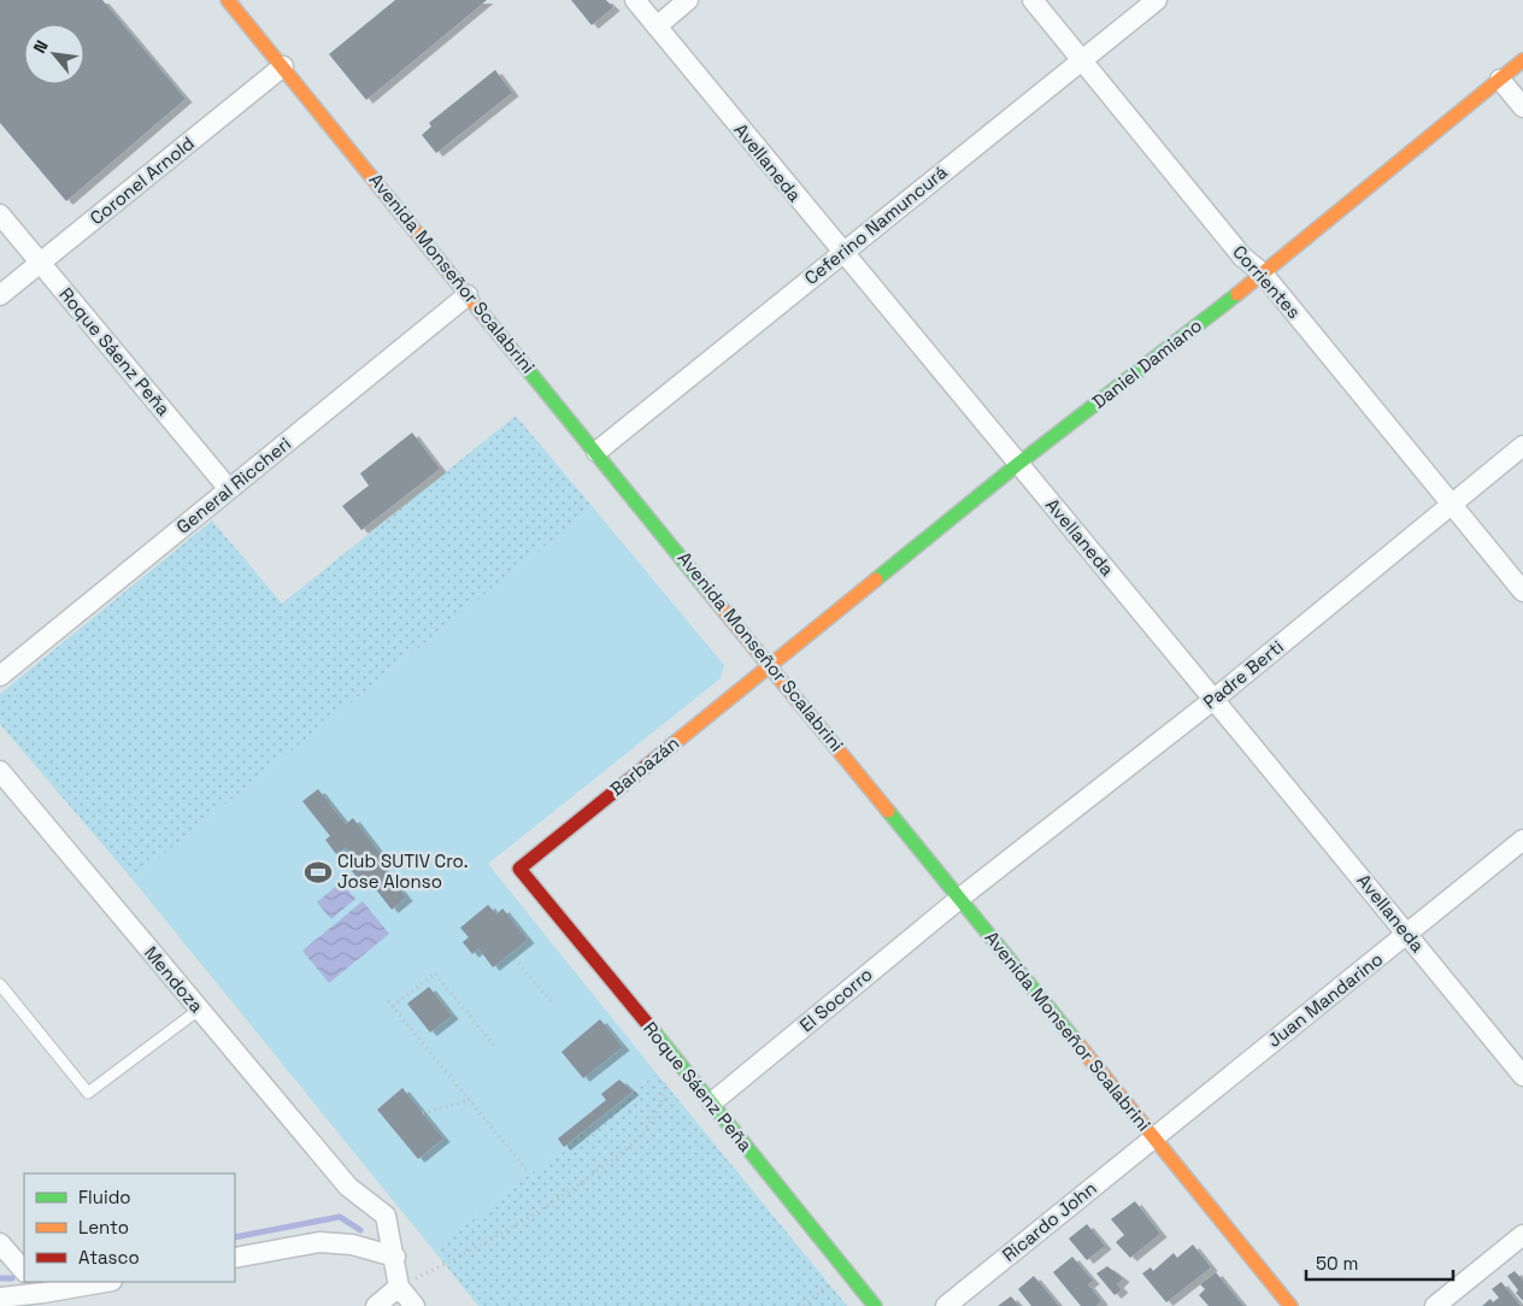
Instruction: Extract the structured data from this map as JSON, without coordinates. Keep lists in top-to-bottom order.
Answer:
{
  "streets": {
    "street": [
      "Avellaneda",
      "Coronel Arnold",
      "Ceferino Namuncurá",
      "Avenida Monseñor Scalabrini",
      "Corrientes",
      "Roque Sáenz Peña",
      "Daniel Damiano",
      "General Riccheri",
      "Padre Berti",
      "Barbazán",
      "Mendoza",
      "El Socorro",
      "Juan Mandarino",
      "Ricardo John"
    ]
  },
  "crossings": [
    ["Avellaneda", "Ceferino Namuncurá"],
    ["Avellaneda", "Daniel Damiano"],
    ["Avellaneda", "Padre Berti"],
    ["Avellaneda", "Juan Mandarino"],
    ["Coronel Arnold", "Avenida Monseñor Scalabrini"],
    ["Coronel Arnold", "Roque Sáenz Peña"],
    ["Ceferino Namuncurá", "Avenida Monseñor Scalabrini"],
    ["Ceferino Namuncurá", "Corrientes"],
    ["Avenida Monseñor Scalabrini", "Daniel Damiano"],
    ["Avenida Monseñor Scalabrini", "General Riccheri"],
    ["Avenida Monseñor Scalabrini", "Padre Berti"],
    ["Avenida Monseñor Scalabrini", "Barbazán"],
    ["Avenida Monseñor Scalabrini", "El Socorro"],
    ["Avenida Monseñor Scalabrini", "Juan Mandarino"],
    ["Avenida Monseñor Scalabrini", "Ricardo John"],
    ["Corrientes", "Daniel Damiano"],
    ["Corrientes", "Padre Berti"],
    ["Roque Sáenz Peña", "General Riccheri"],
    ["Roque Sáenz Peña", "Barbazán"],
    ["Roque Sáenz Peña", "El Socorro"],
    ["Daniel Damiano", "Barbazán"],
    ["Padre Berti", "El Socorro"],
    ["Juan Mandarino", "Ricardo John"]
  ],
  "places": {
    "sports": ["Club SUTIV Cro. Jose Alonso"]
  },
  "legend": ["Fluido", "Lento", "Atasco"],
  "scale_bar": "50 m",
  "north": "top left"
}
